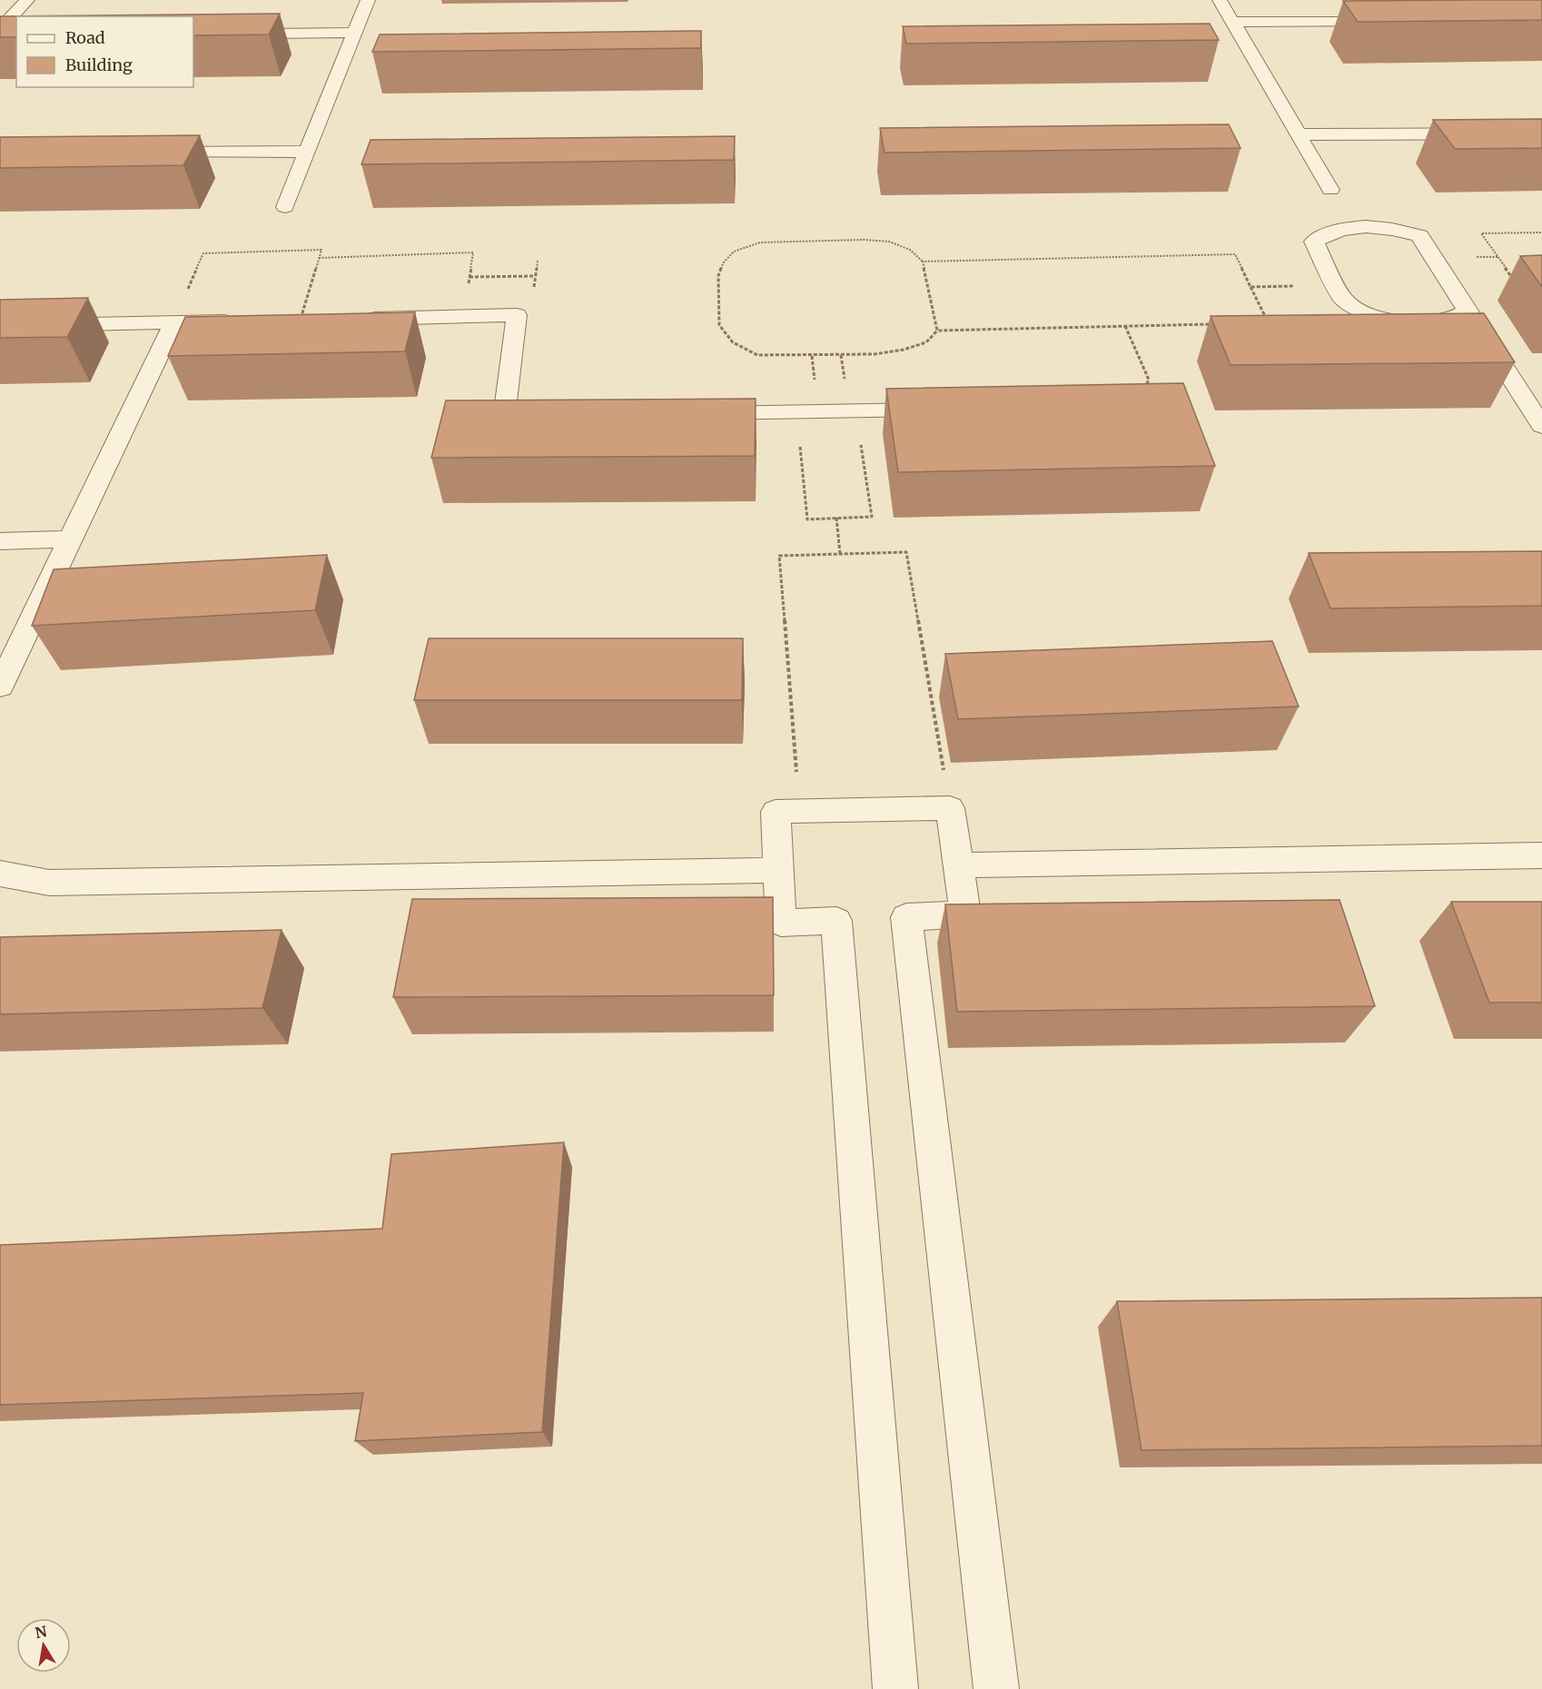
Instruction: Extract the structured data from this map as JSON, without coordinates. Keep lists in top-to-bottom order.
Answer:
{
  "legend": ["Road", "Building"],
  "north": "top"
}
